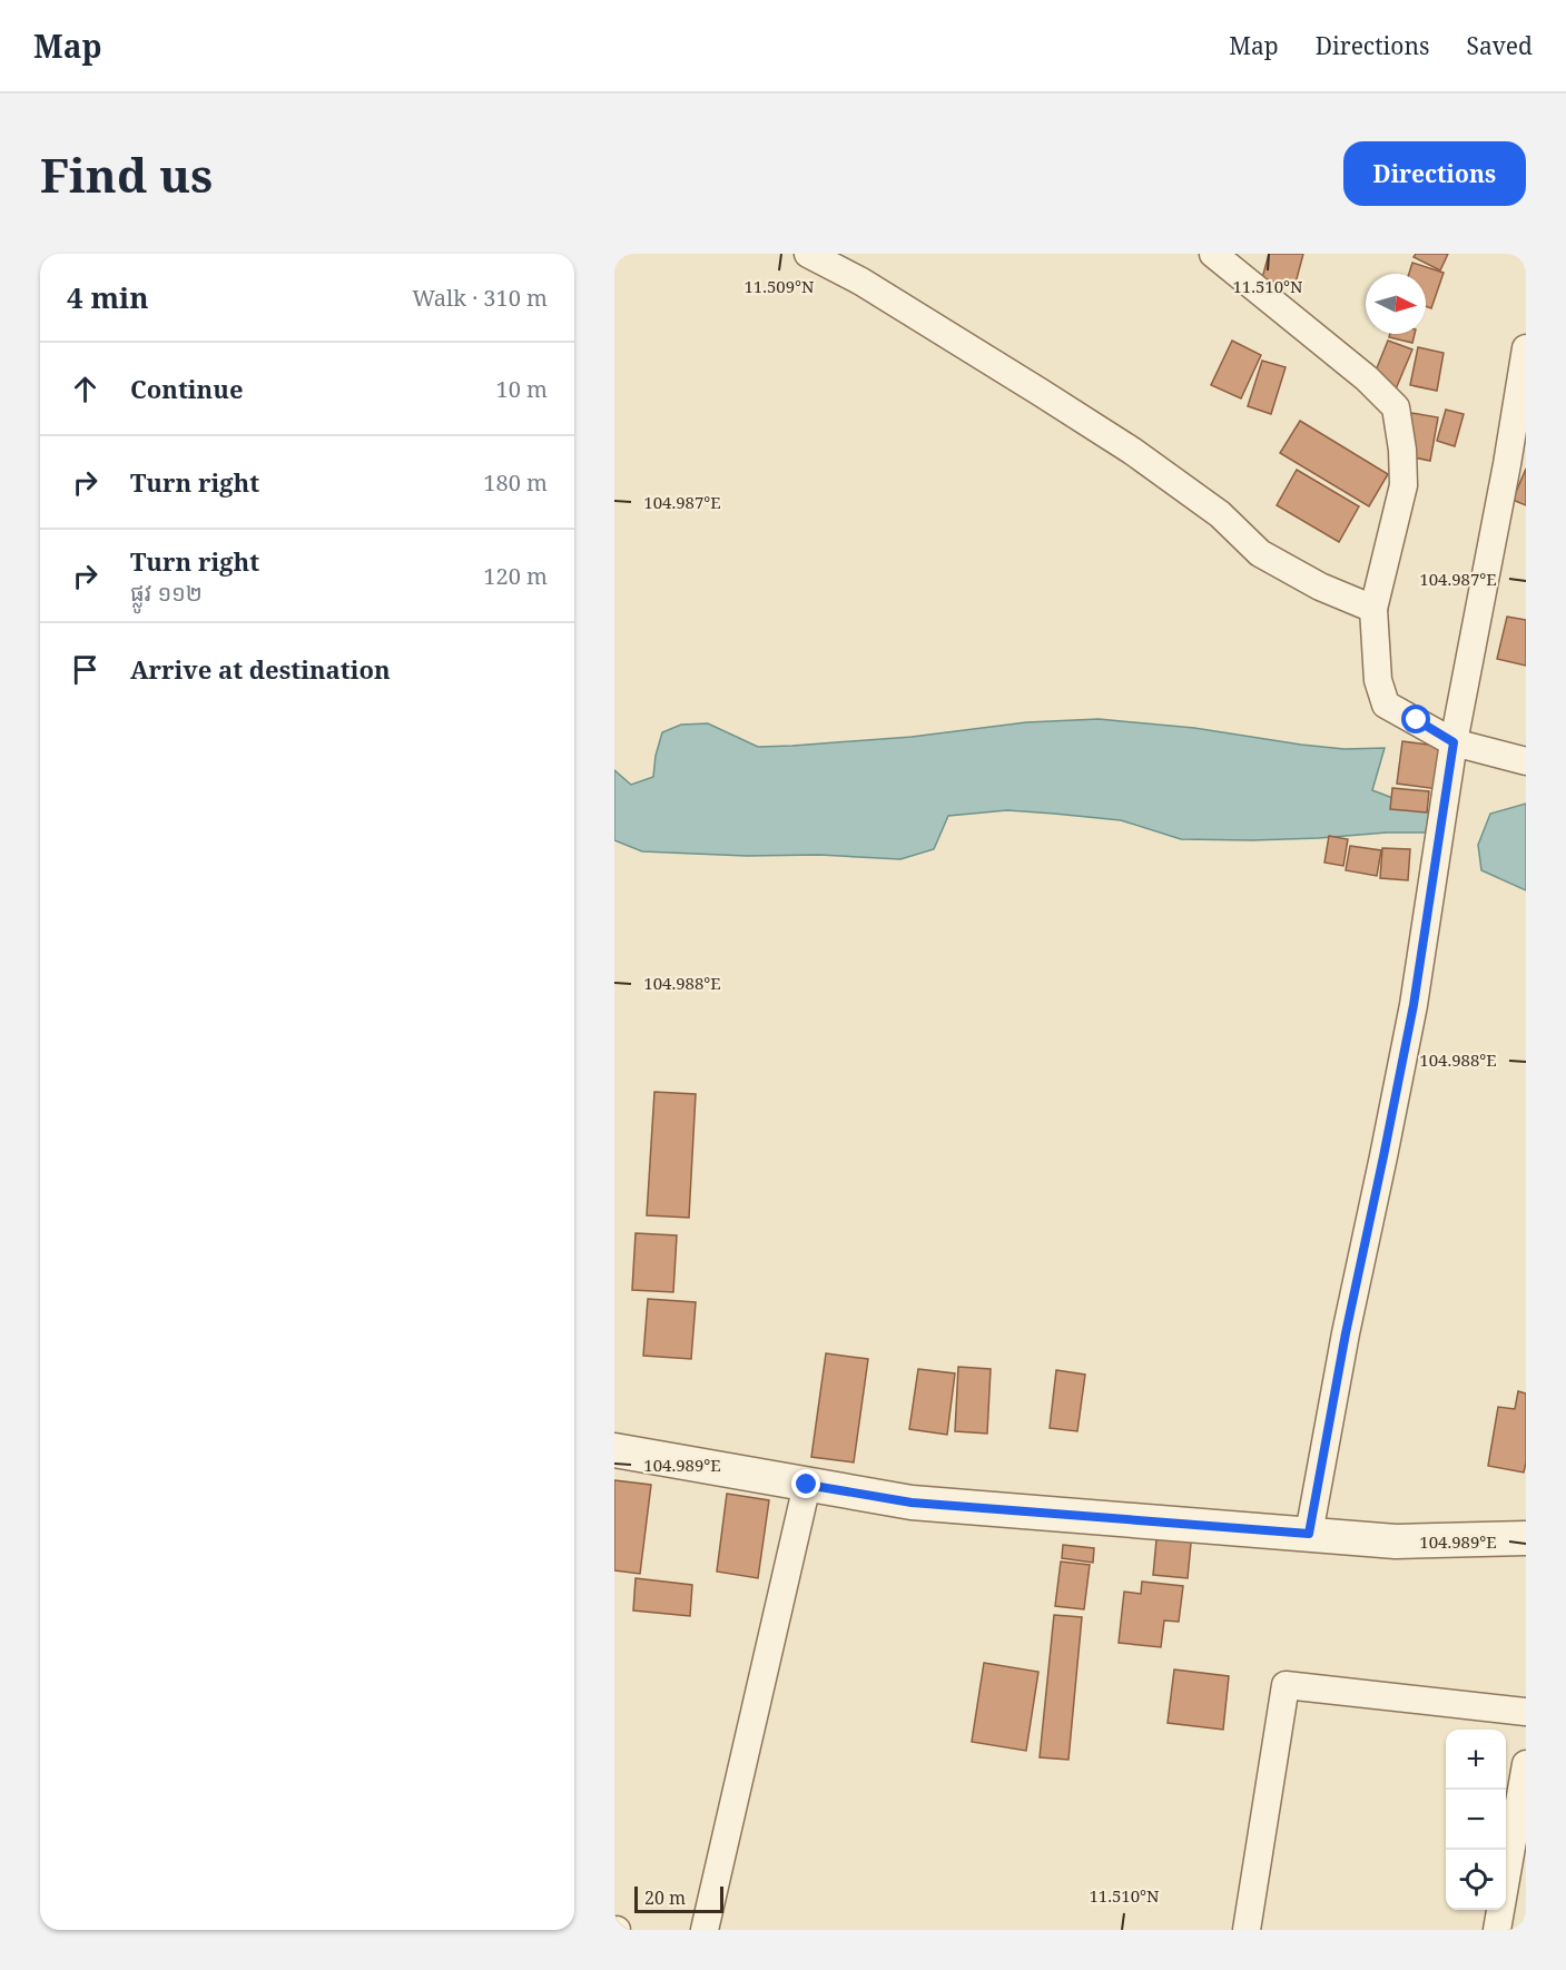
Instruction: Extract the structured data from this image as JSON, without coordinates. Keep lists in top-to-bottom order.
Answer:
{
  "scale_bar": "20 m",
  "north": "right",
  "page": {
    "header": "Map",
    "nav": ["Map", "Directions", "Saved"],
    "buttons": "Directions",
    "title": "Find us",
    "heading": ["4 min", "Walk · 310 m"],
    "list": [
      ["Continue", "10 m"],
      ["Turn right", "180 m"],
      ["Turn right", "ផ្លូវ ១១២", "120 m"],
      "Arrive at destination"
    ],
    "map_buttons": ["+", "−"],
    "scale": "20 m"
  },
  "coordinates": [
    "11.509°N",
    "11.510°N",
    "104.987°E",
    "104.988°E",
    "104.989°E"
  ]
}
